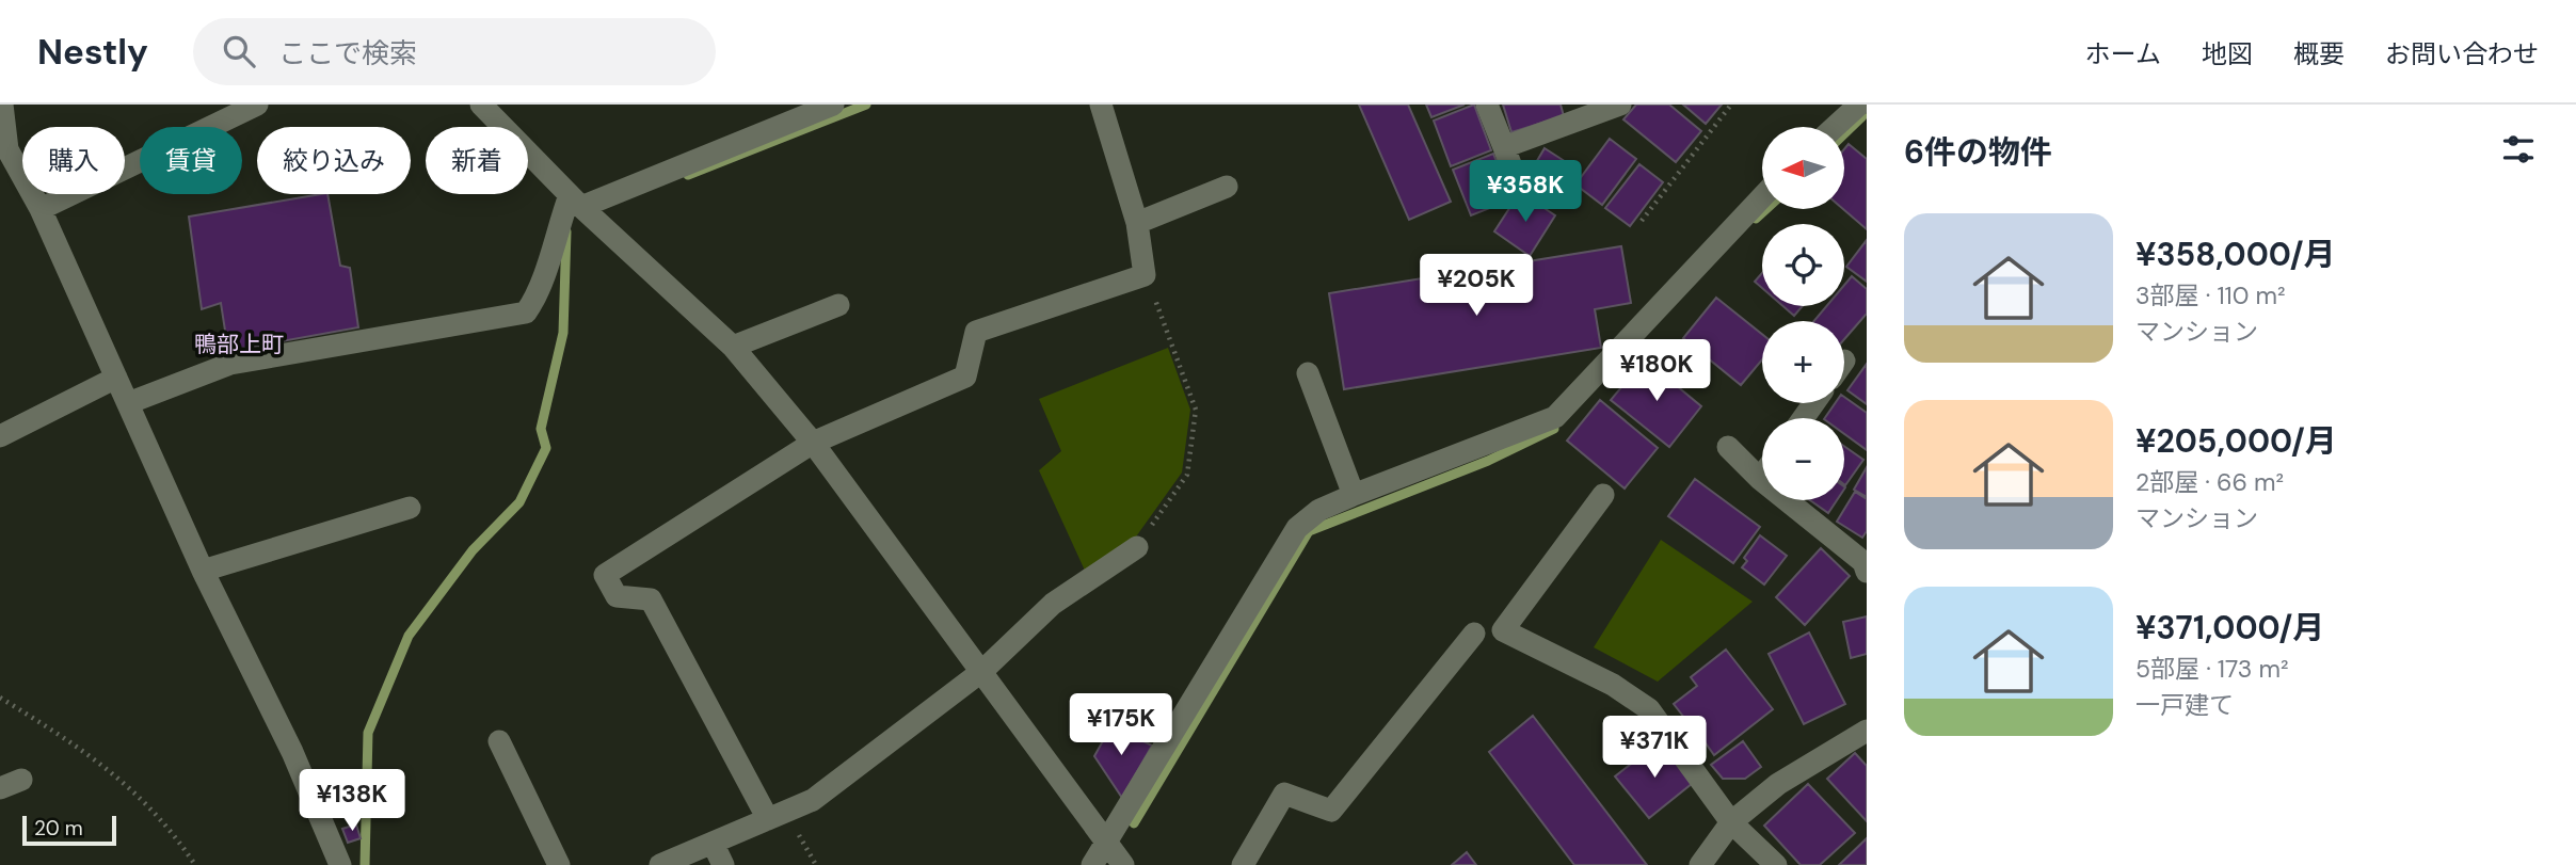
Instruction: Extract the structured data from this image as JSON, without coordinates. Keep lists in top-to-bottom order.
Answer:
{
  "districts": ["鴨部上町"],
  "scale_bar": "20 m",
  "north": "left",
  "page": {
    "header": "Nestly",
    "search": "ここで検索",
    "nav": [
      "ホーム",
      "地図",
      "概要",
      "お問い合わせ"
    ],
    "heading": "6件の物件",
    "map_buttons": ["+", "−"],
    "chip": [
      "購入",
      "賃貸",
      "絞り込み",
      "新着"
    ],
    "price": [
      "¥358K",
      "¥205K",
      "¥180K",
      "¥175K",
      "¥371K",
      "¥138K"
    ],
    "list": [
      {
        "name": "¥358,000/月",
        "note": "3部屋 · 110 m² · マンション"
      },
      {
        "name": "¥205,000/月",
        "note": "2部屋 · 66 m² · マンション"
      },
      {
        "name": "¥371,000/月",
        "note": "5部屋 · 173 m² · 一戸建て"
      }
    ],
    "scale": "20 m"
  }
}
